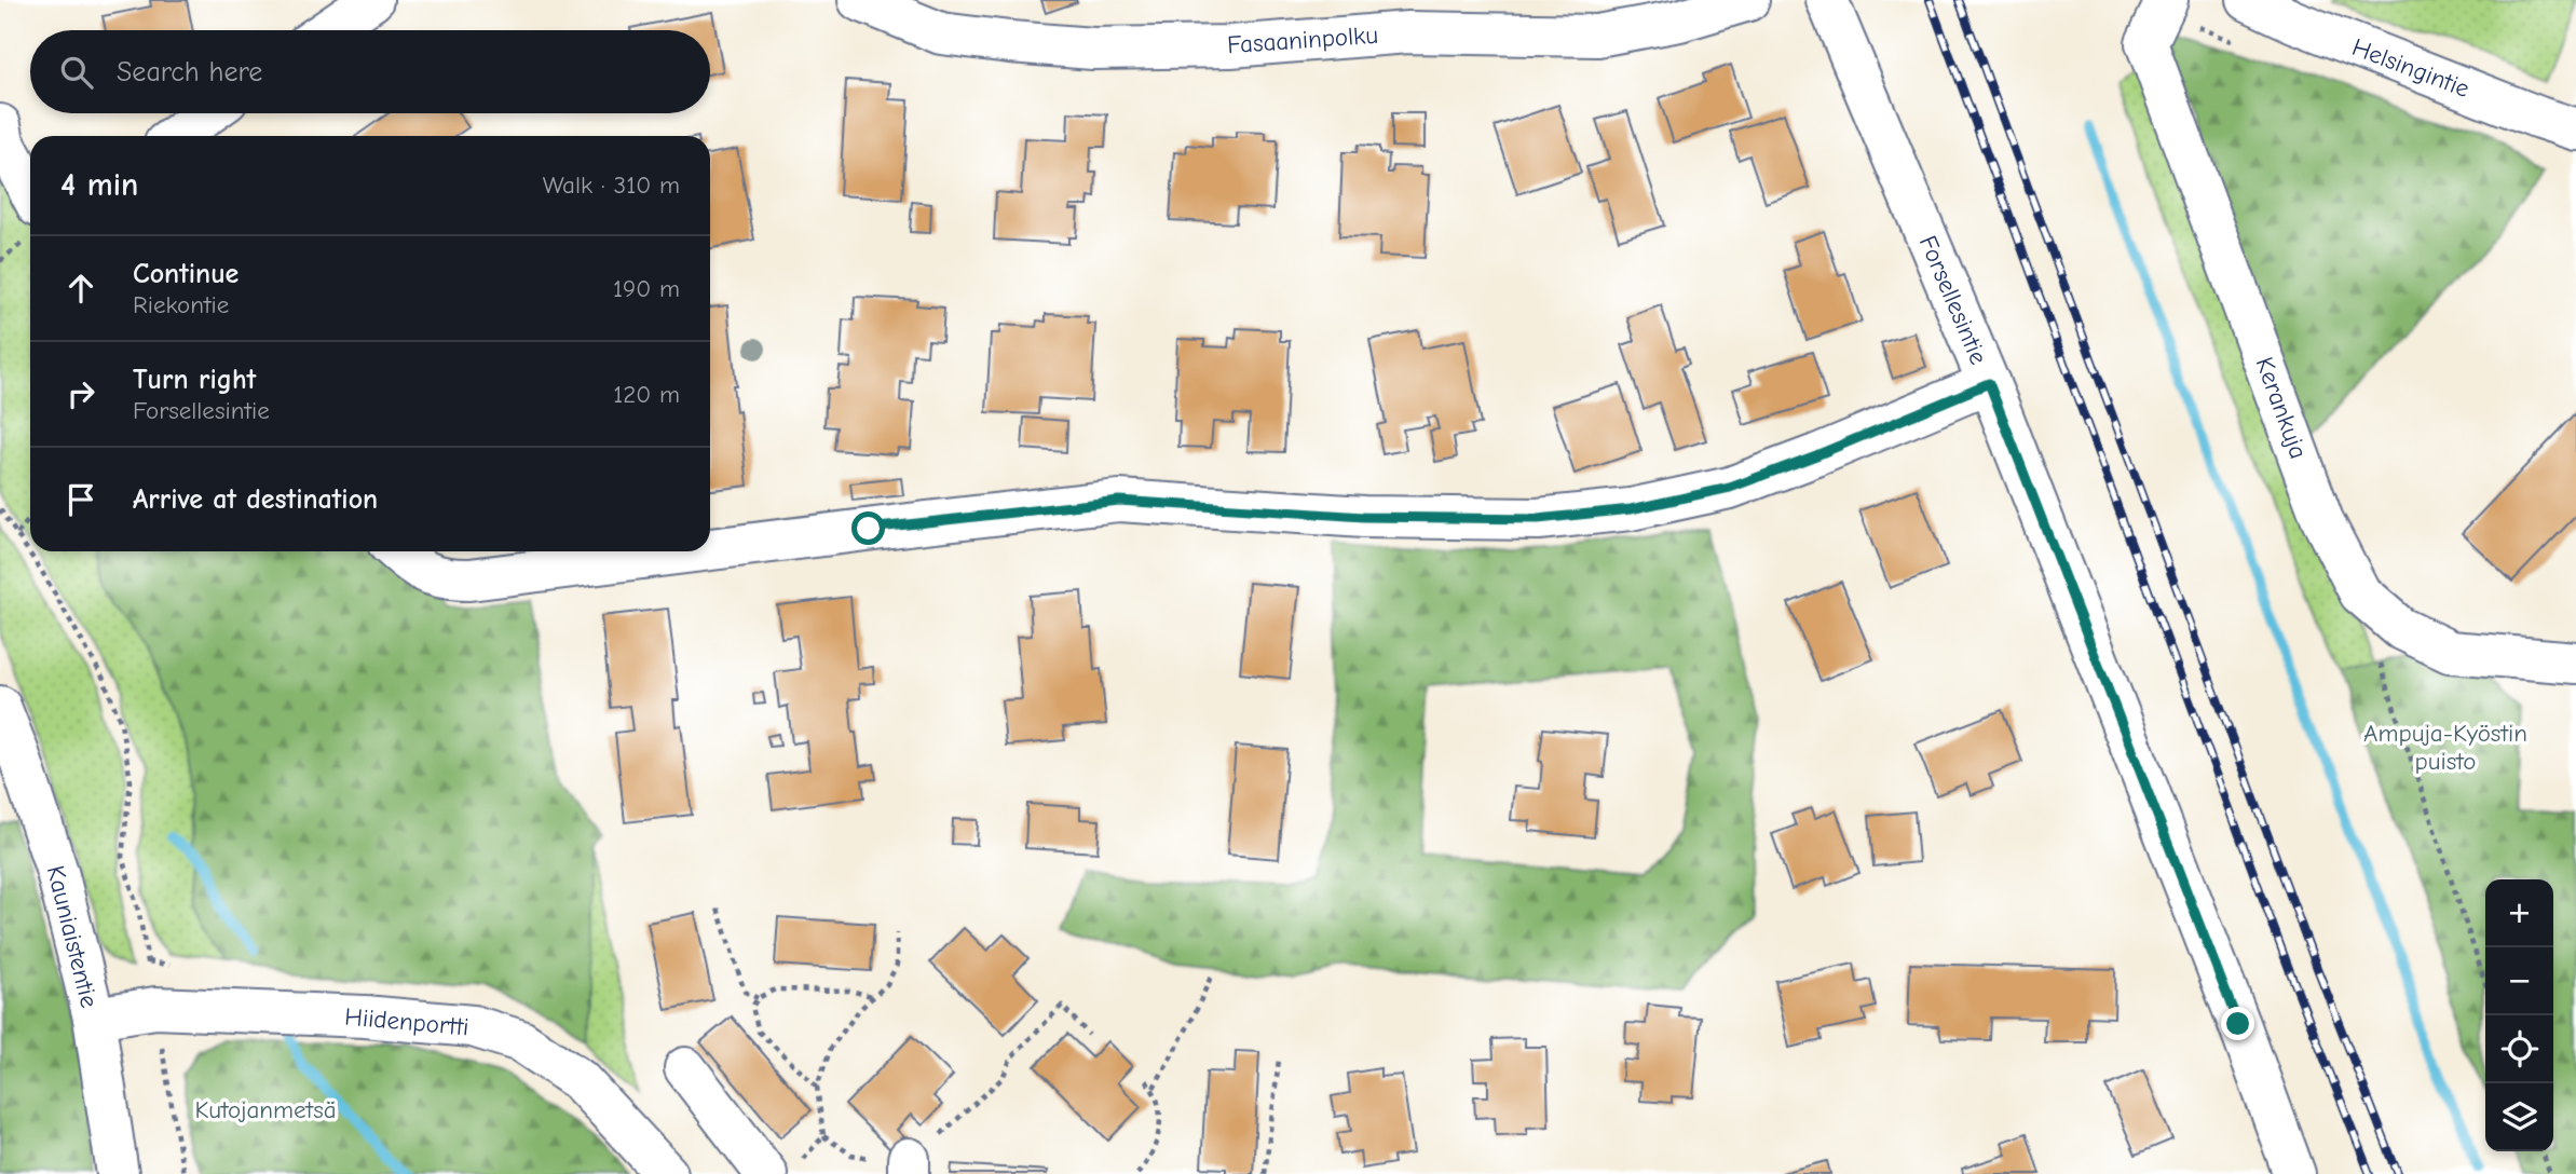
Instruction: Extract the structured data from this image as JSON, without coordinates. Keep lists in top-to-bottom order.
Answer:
{
  "streets": {
    "street": [
      "Fasaaninpolku",
      "Helsingintie",
      "Forsellesintie",
      "Kerankuja",
      "Kauniaistentie",
      "Hiidenportti"
    ]
  },
  "crossings": [
    ["Kauniaistentie", "Hiidenportti"]
  ],
  "parks": ["Ampuja-Kyöstin puisto", "Kutojanmetsä"],
  "page": {
    "search": "Search here",
    "heading": ["4 min", "Walk · 310 m"],
    "list": [
      ["Continue", "Riekontie", "190 m"],
      ["Turn right", "Forsellesintie", "120 m"],
      "Arrive at destination"
    ],
    "map_buttons": ["+", "−"]
  }
}
